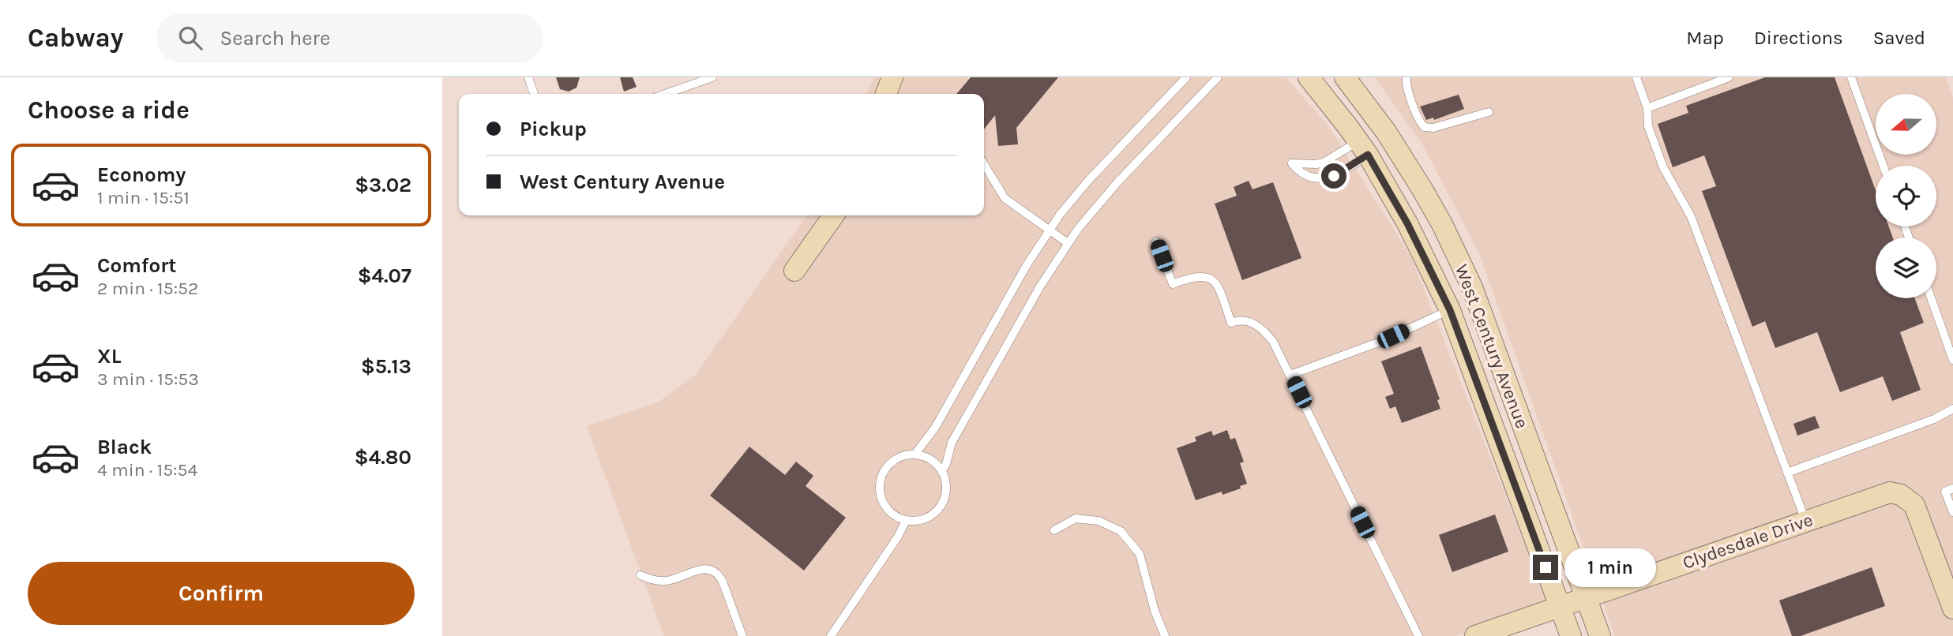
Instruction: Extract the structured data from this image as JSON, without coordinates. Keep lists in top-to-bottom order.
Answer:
{
  "streets": {
    "main road": ["West Century Avenue", "Clydesdale Drive"]
  },
  "crossings": [
    ["West Century Avenue", "Clydesdale Drive"]
  ],
  "north": "left",
  "page": {
    "header": "Cabway",
    "search": "Search here",
    "nav": ["Map", "Directions", "Saved"],
    "heading": "Choose a ride",
    "banner": ["Pickup", "West Century Avenue"],
    "list": [
      {
        "name": "Economy",
        "note": "1 min · 15:51",
        "value": "$3.02"
      },
      {
        "name": "Comfort",
        "note": "2 min · 15:52",
        "value": "$4.07"
      },
      {
        "name": "XL",
        "note": "3 min · 15:53",
        "value": "$5.13"
      },
      {
        "name": "Black",
        "note": "4 min · 15:54",
        "value": "$4.80"
      }
    ],
    "bubble": "1 min",
    "buttons": "Confirm"
  }
}
